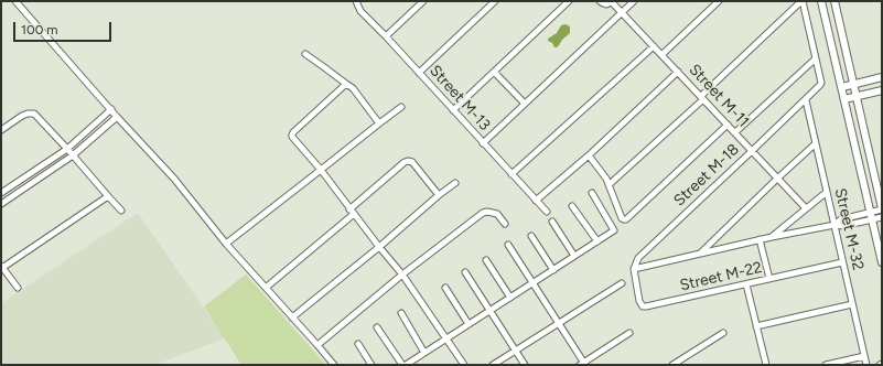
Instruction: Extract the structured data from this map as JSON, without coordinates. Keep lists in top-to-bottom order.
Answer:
{
  "streets": {
    "street": [
      "Street M-11",
      "Street M-13",
      "Street M-18",
      "Street M-32",
      "Street M-22"
    ]
  },
  "crossings": [
    ["Street M-11", "Street M-18"],
    ["Street M-18", "Street M-32"],
    ["Street M-18", "Street M-22"],
    ["Street M-32", "Street M-22"]
  ],
  "scale_bar": "100 m"
}
